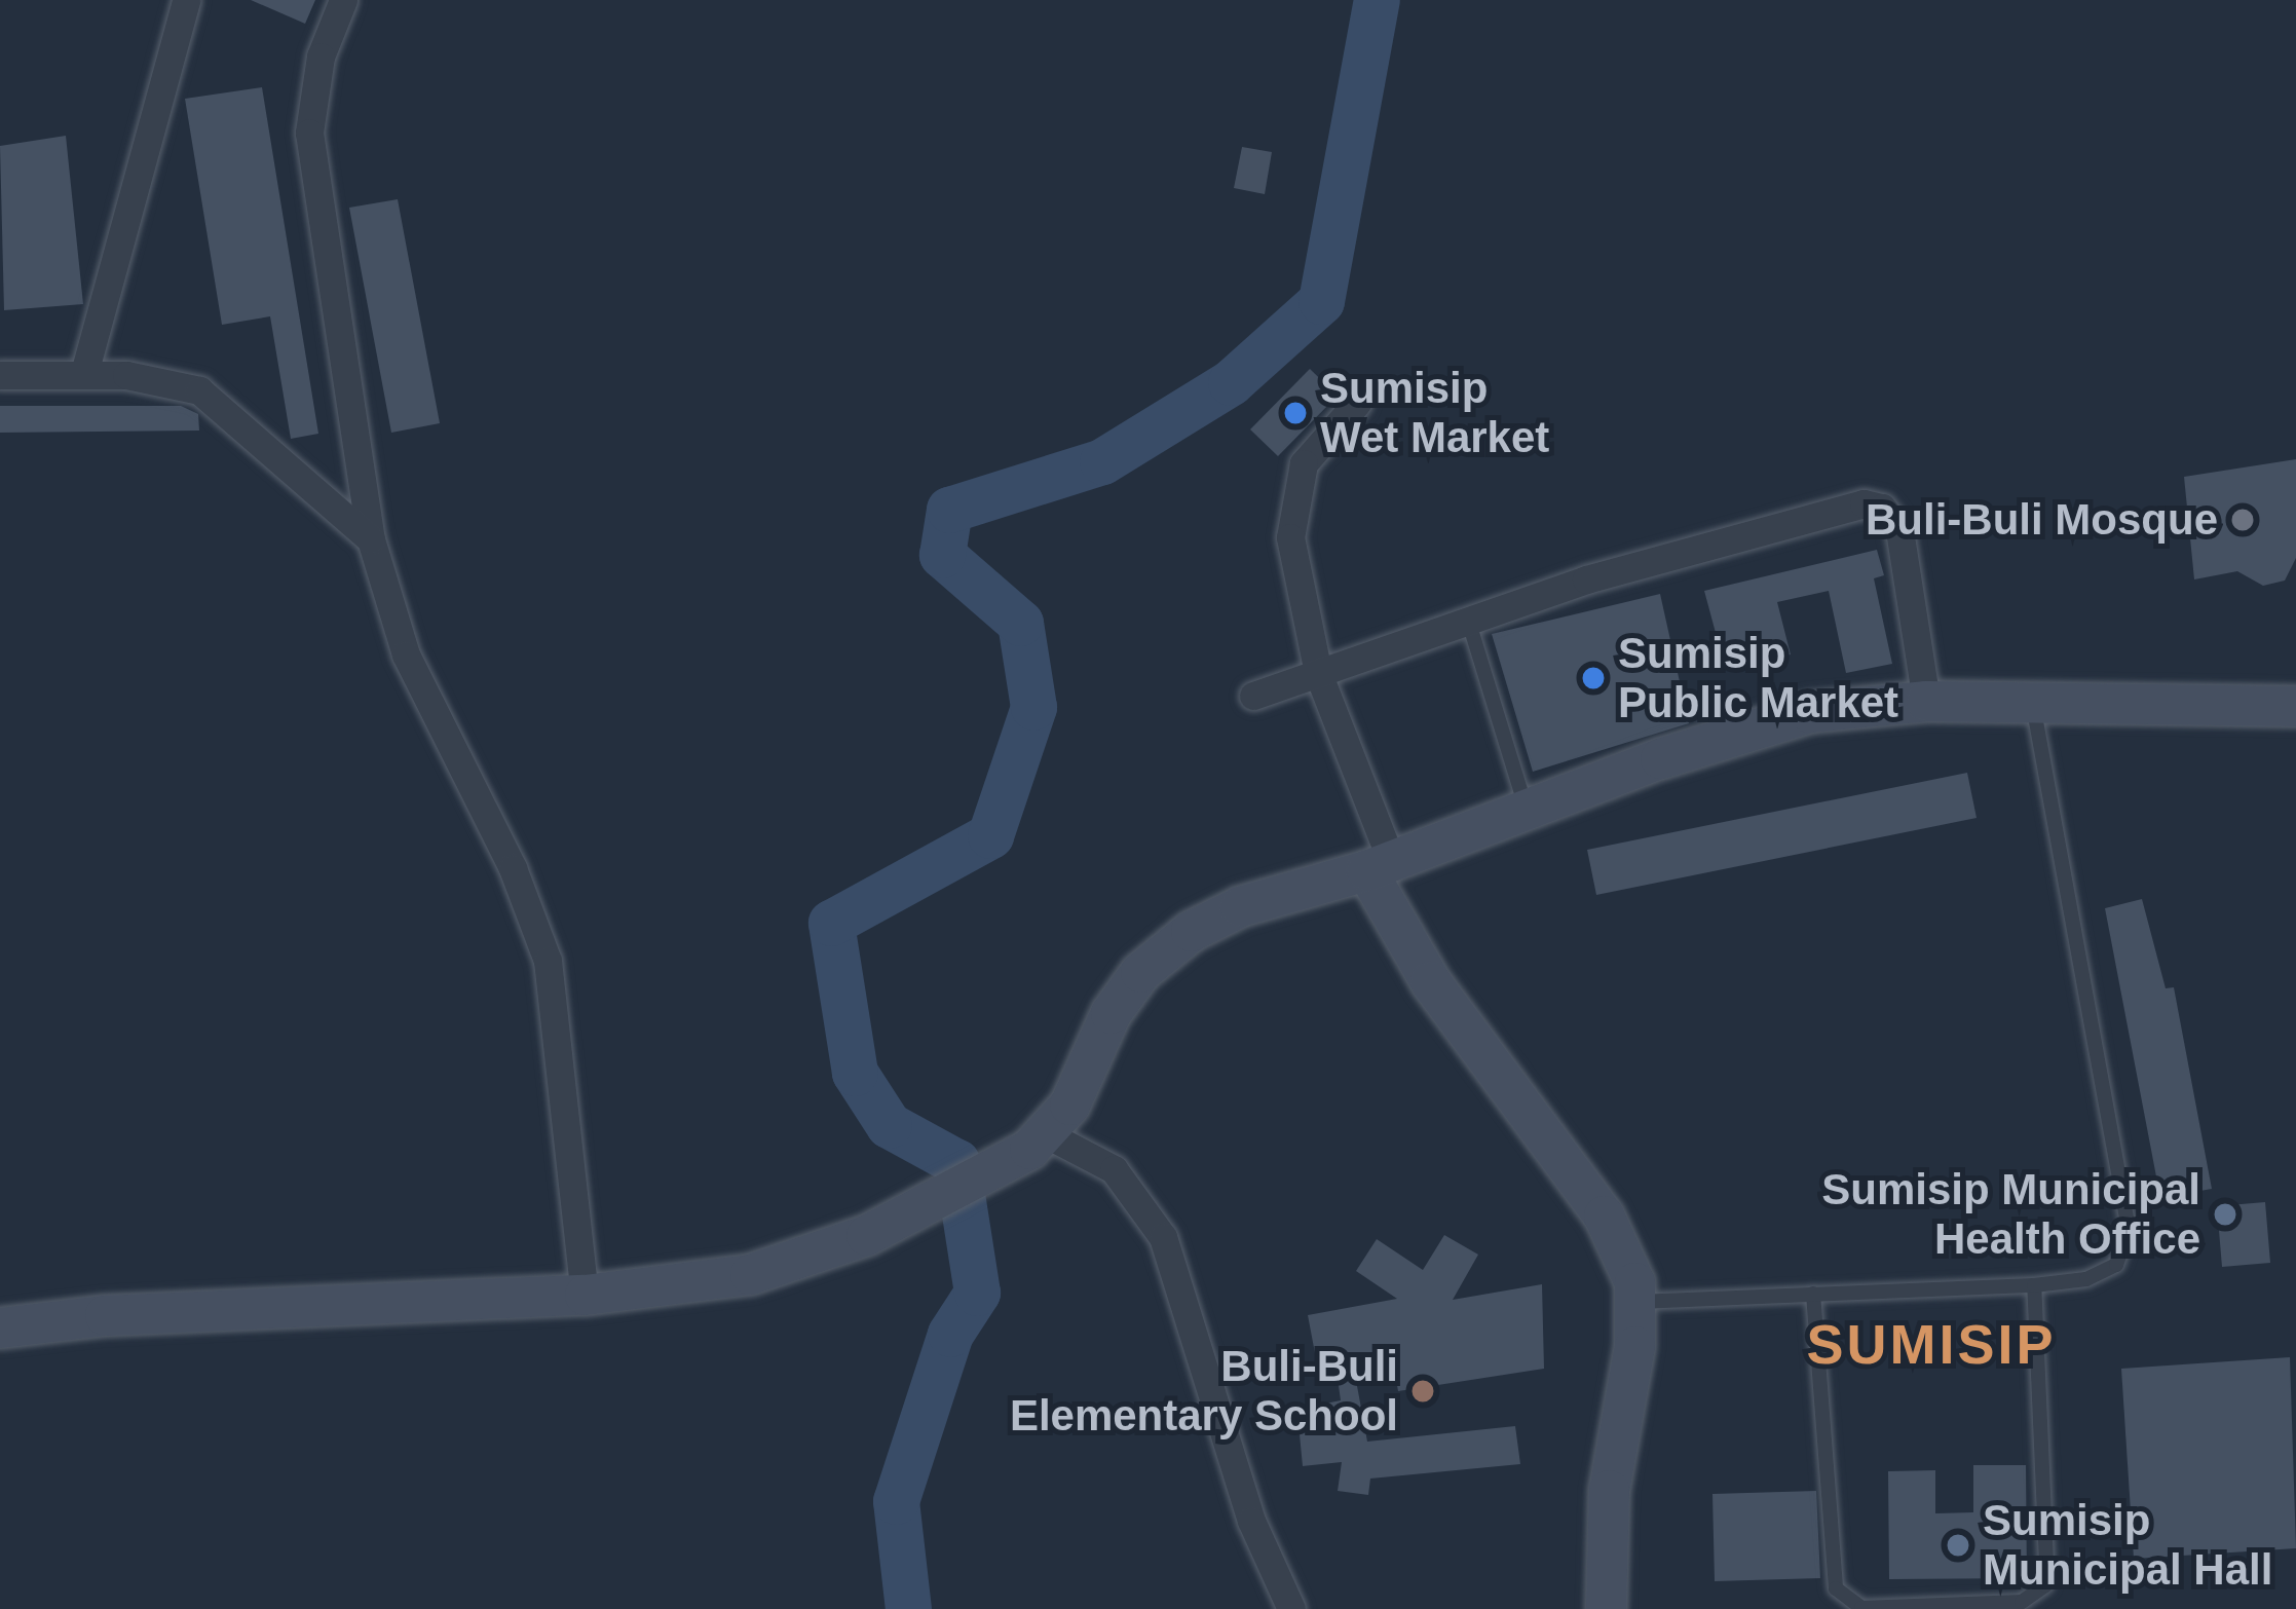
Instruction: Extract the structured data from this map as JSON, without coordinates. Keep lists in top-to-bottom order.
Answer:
{
  "districts": ["SUMISIP"],
  "places": [
    "Sumisip Wet Market",
    "Buli-Buli Mosque",
    "Sumisip Public Market",
    "Sumisip Municipal Health Office",
    "Buli-Buli Elementary School",
    "Sumisip Municipal Hall"
  ]
}
